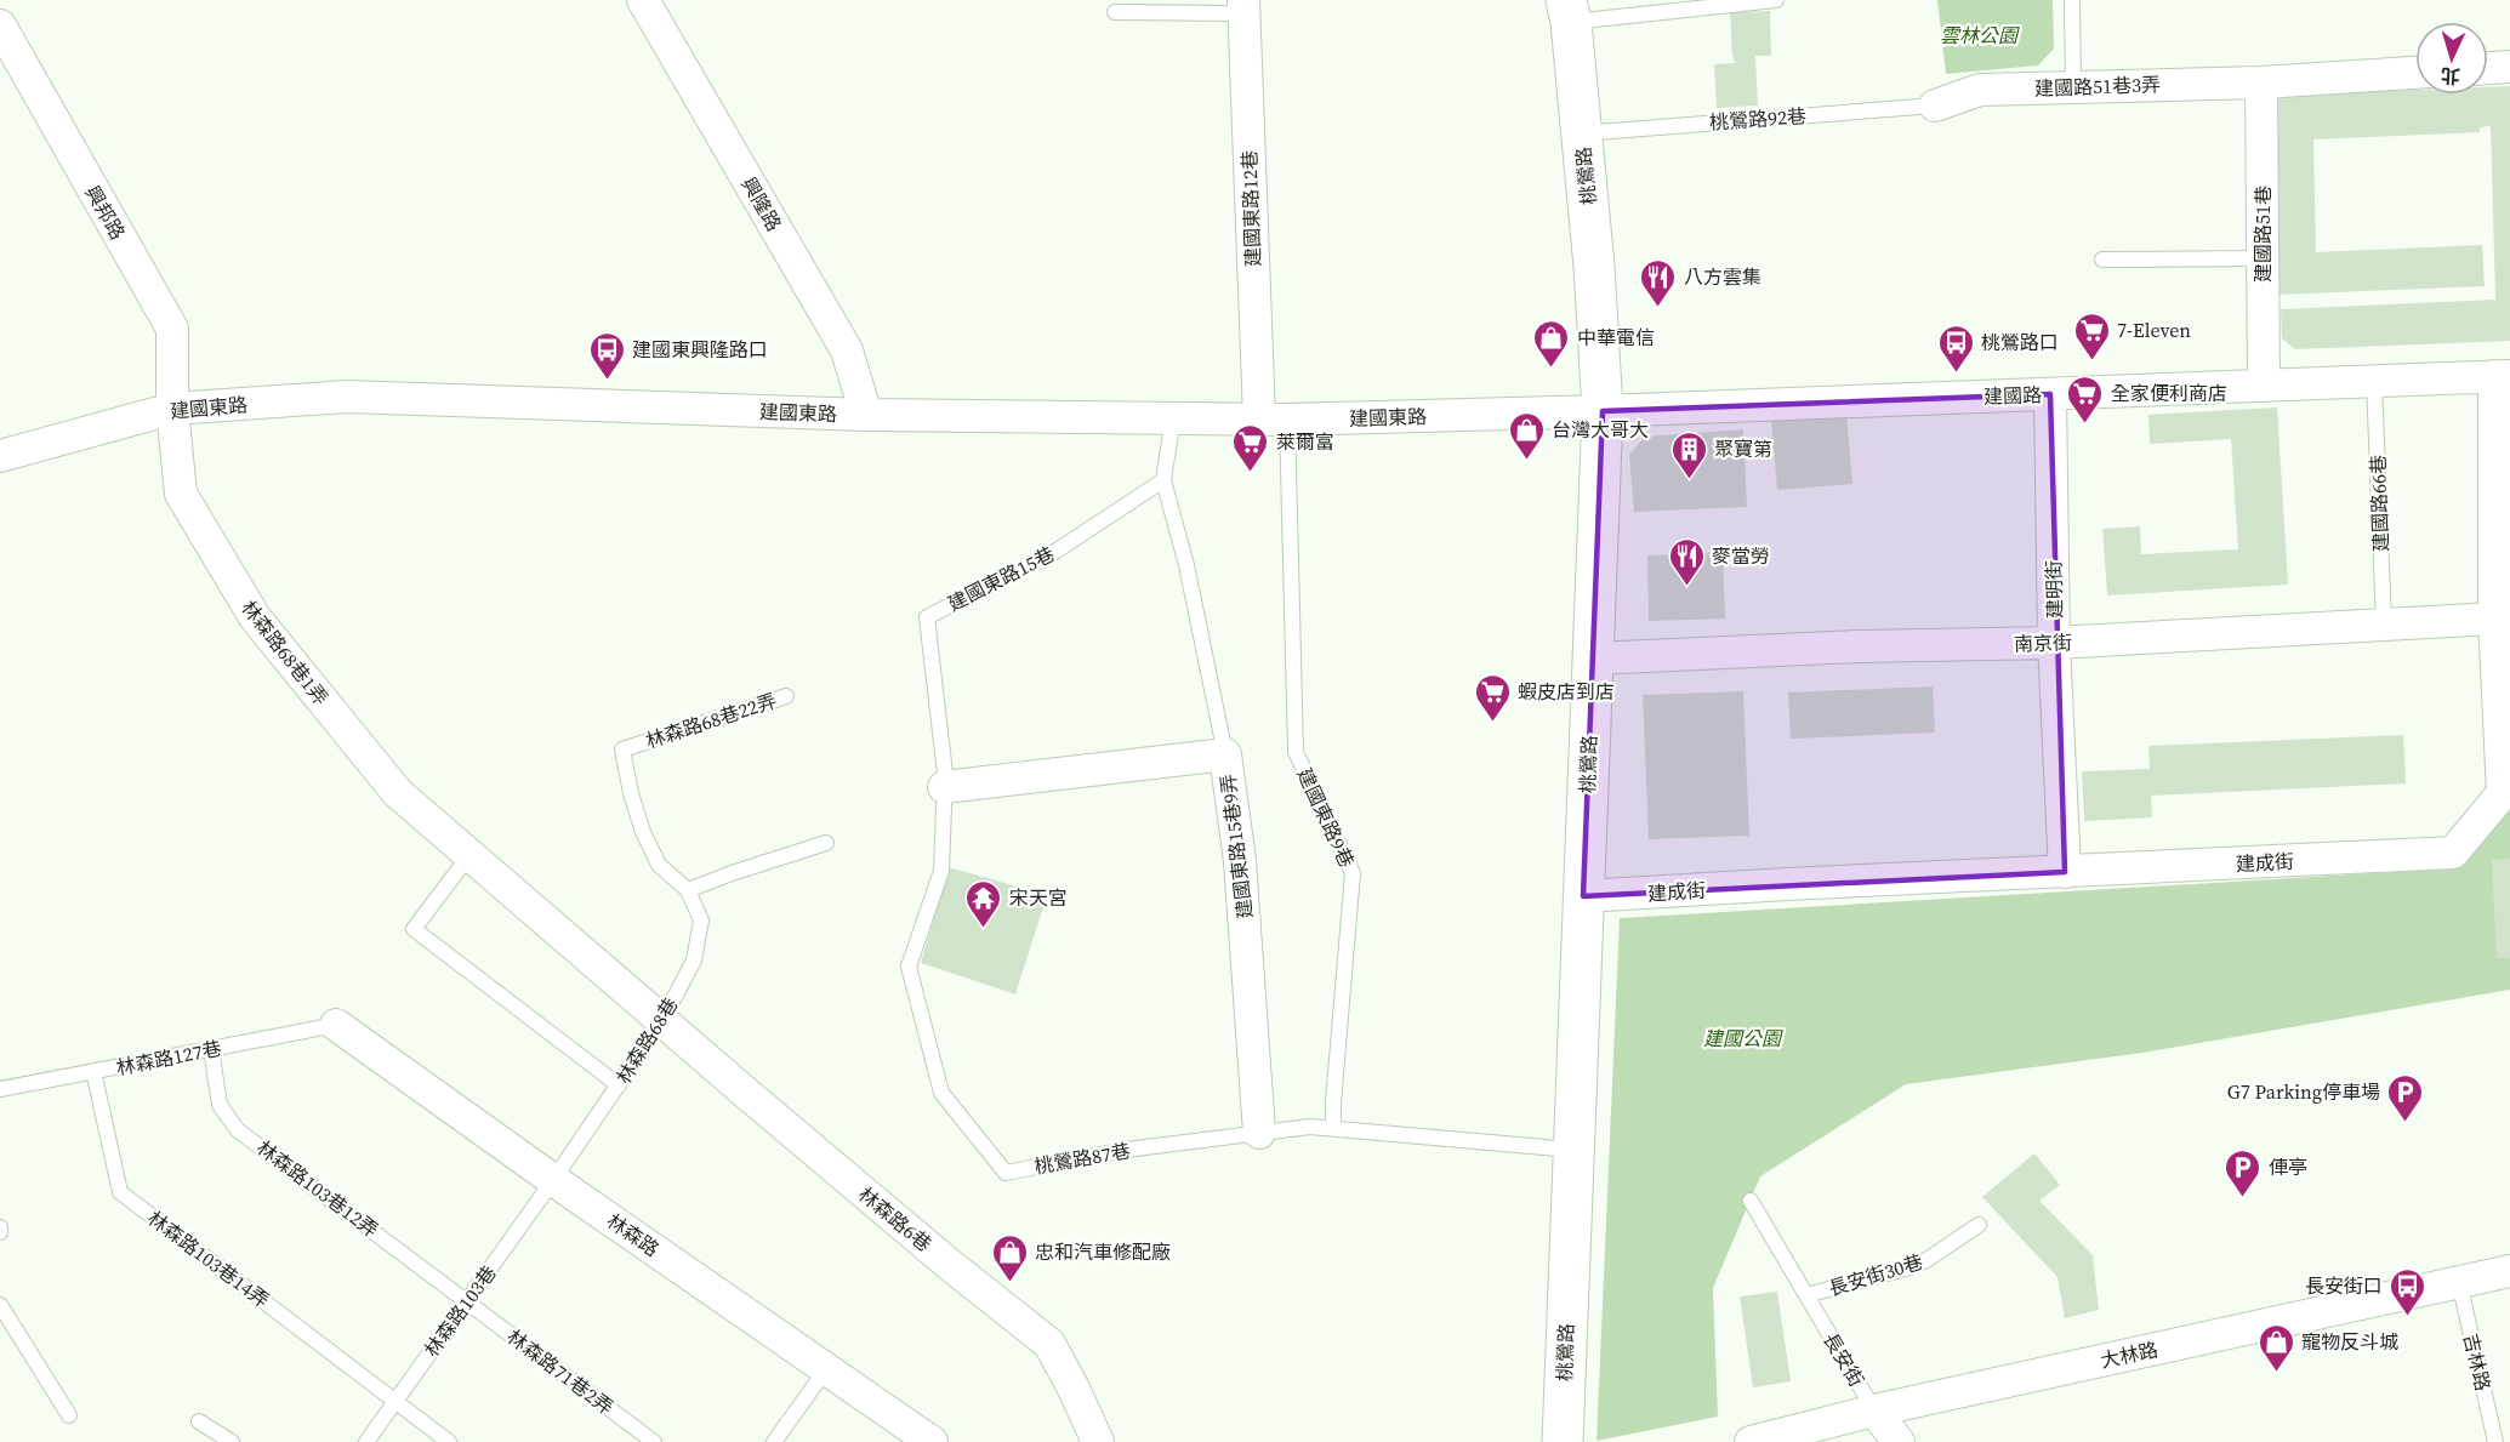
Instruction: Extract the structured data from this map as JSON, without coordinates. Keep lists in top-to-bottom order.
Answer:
{
  "streets": {
    "main road": ["桃鶯路"],
    "street": [
      "建國路51巷3弄",
      "興隆路",
      "建國東路12巷",
      "興邦路",
      "建國路51巷",
      "建國路",
      "建國東路",
      "建明街",
      "南京街",
      "林森路68巷1弄",
      "建國東路15巷9弄",
      "建成街",
      "林森路6巷",
      "林森路",
      "大林路",
      "長安街"
    ],
    "lane": [
      "桃鶯路92巷",
      "建國路66巷",
      "建國東路15巷",
      "林森路68巷22弄",
      "建國東路9巷",
      "林森路68巷",
      "林森路127巷",
      "桃鶯路87巷",
      "林森路103巷12弄",
      "林森路103巷14弄",
      "長安街30巷",
      "林森路103巷",
      "吉林路",
      "林森路71巷2弄"
    ]
  },
  "crossings": [
    ["建國路51巷3弄", "桃鶯路92巷"],
    ["建國路51巷3弄", "建國路51巷"],
    ["桃鶯路92巷", "桃鶯路"],
    ["桃鶯路", "建國路"],
    ["桃鶯路", "建國東路"],
    ["桃鶯路", "南京街"],
    ["桃鶯路", "建成街"],
    ["桃鶯路", "桃鶯路87巷"],
    ["興隆路", "建國東路"],
    ["建國東路12巷", "建國東路"],
    ["建國東路12巷", "建國東路9巷"],
    ["興邦路", "建國東路"],
    ["興邦路", "林森路68巷1弄"],
    ["建國路51巷", "建國路"],
    ["建國路", "建國東路"],
    ["建國路", "建國路66巷"],
    ["建國路", "建明街"],
    ["建國路", "建成街"],
    ["建國東路", "林森路68巷1弄"],
    ["建國東路", "建國東路9巷"],
    ["建國路66巷", "南京街"],
    ["建國東路15巷", "建國東路15巷9弄"],
    ["建國東路15巷", "桃鶯路87巷"],
    ["建明街", "南京街"],
    ["建明街", "建成街"],
    ["南京街", "建成街"],
    ["林森路68巷1弄", "林森路68巷"],
    ["林森路68巷1弄", "林森路6巷"],
    ["林森路68巷22弄", "林森路68巷"],
    ["建國東路9巷", "桃鶯路87巷"],
    ["建國東路15巷9弄", "桃鶯路87巷"],
    ["林森路68巷", "林森路6巷"],
    ["林森路68巷", "林森路"],
    ["林森路68巷", "林森路103巷"],
    ["林森路127巷", "林森路103巷12弄"],
    ["林森路127巷", "林森路"],
    ["林森路127巷", "林森路103巷14弄"],
    ["林森路103巷12弄", "林森路103巷"],
    ["林森路103巷12弄", "林森路71巷2弄"],
    ["林森路", "林森路103巷"],
    ["林森路103巷14弄", "林森路103巷"],
    ["長安街30巷", "長安街"],
    ["林森路103巷", "林森路71巷2弄"],
    ["大林路", "長安街"],
    ["大林路", "吉林路"]
  ],
  "parks": ["雲林公園", "建國公園"],
  "places": {
    "restaurant": ["八方雲集", "麥當勞"],
    "supermarket": [
      "7-Eleven",
      "全家便利商店",
      "萊爾富",
      "蝦皮店到店"
    ],
    "shop": [
      "中華電信",
      "台灣大哥大",
      "忠和汽車修配廠",
      "寵物反斗城"
    ],
    "bus stop": ["桃鶯路口", "建國東興隆路口", "長安街口"],
    "building": ["聚寶第"],
    "temple": ["宋天宮"],
    "parking": ["G7 Parking停車場", "俥亭"]
  },
  "north": "bottom"
}
